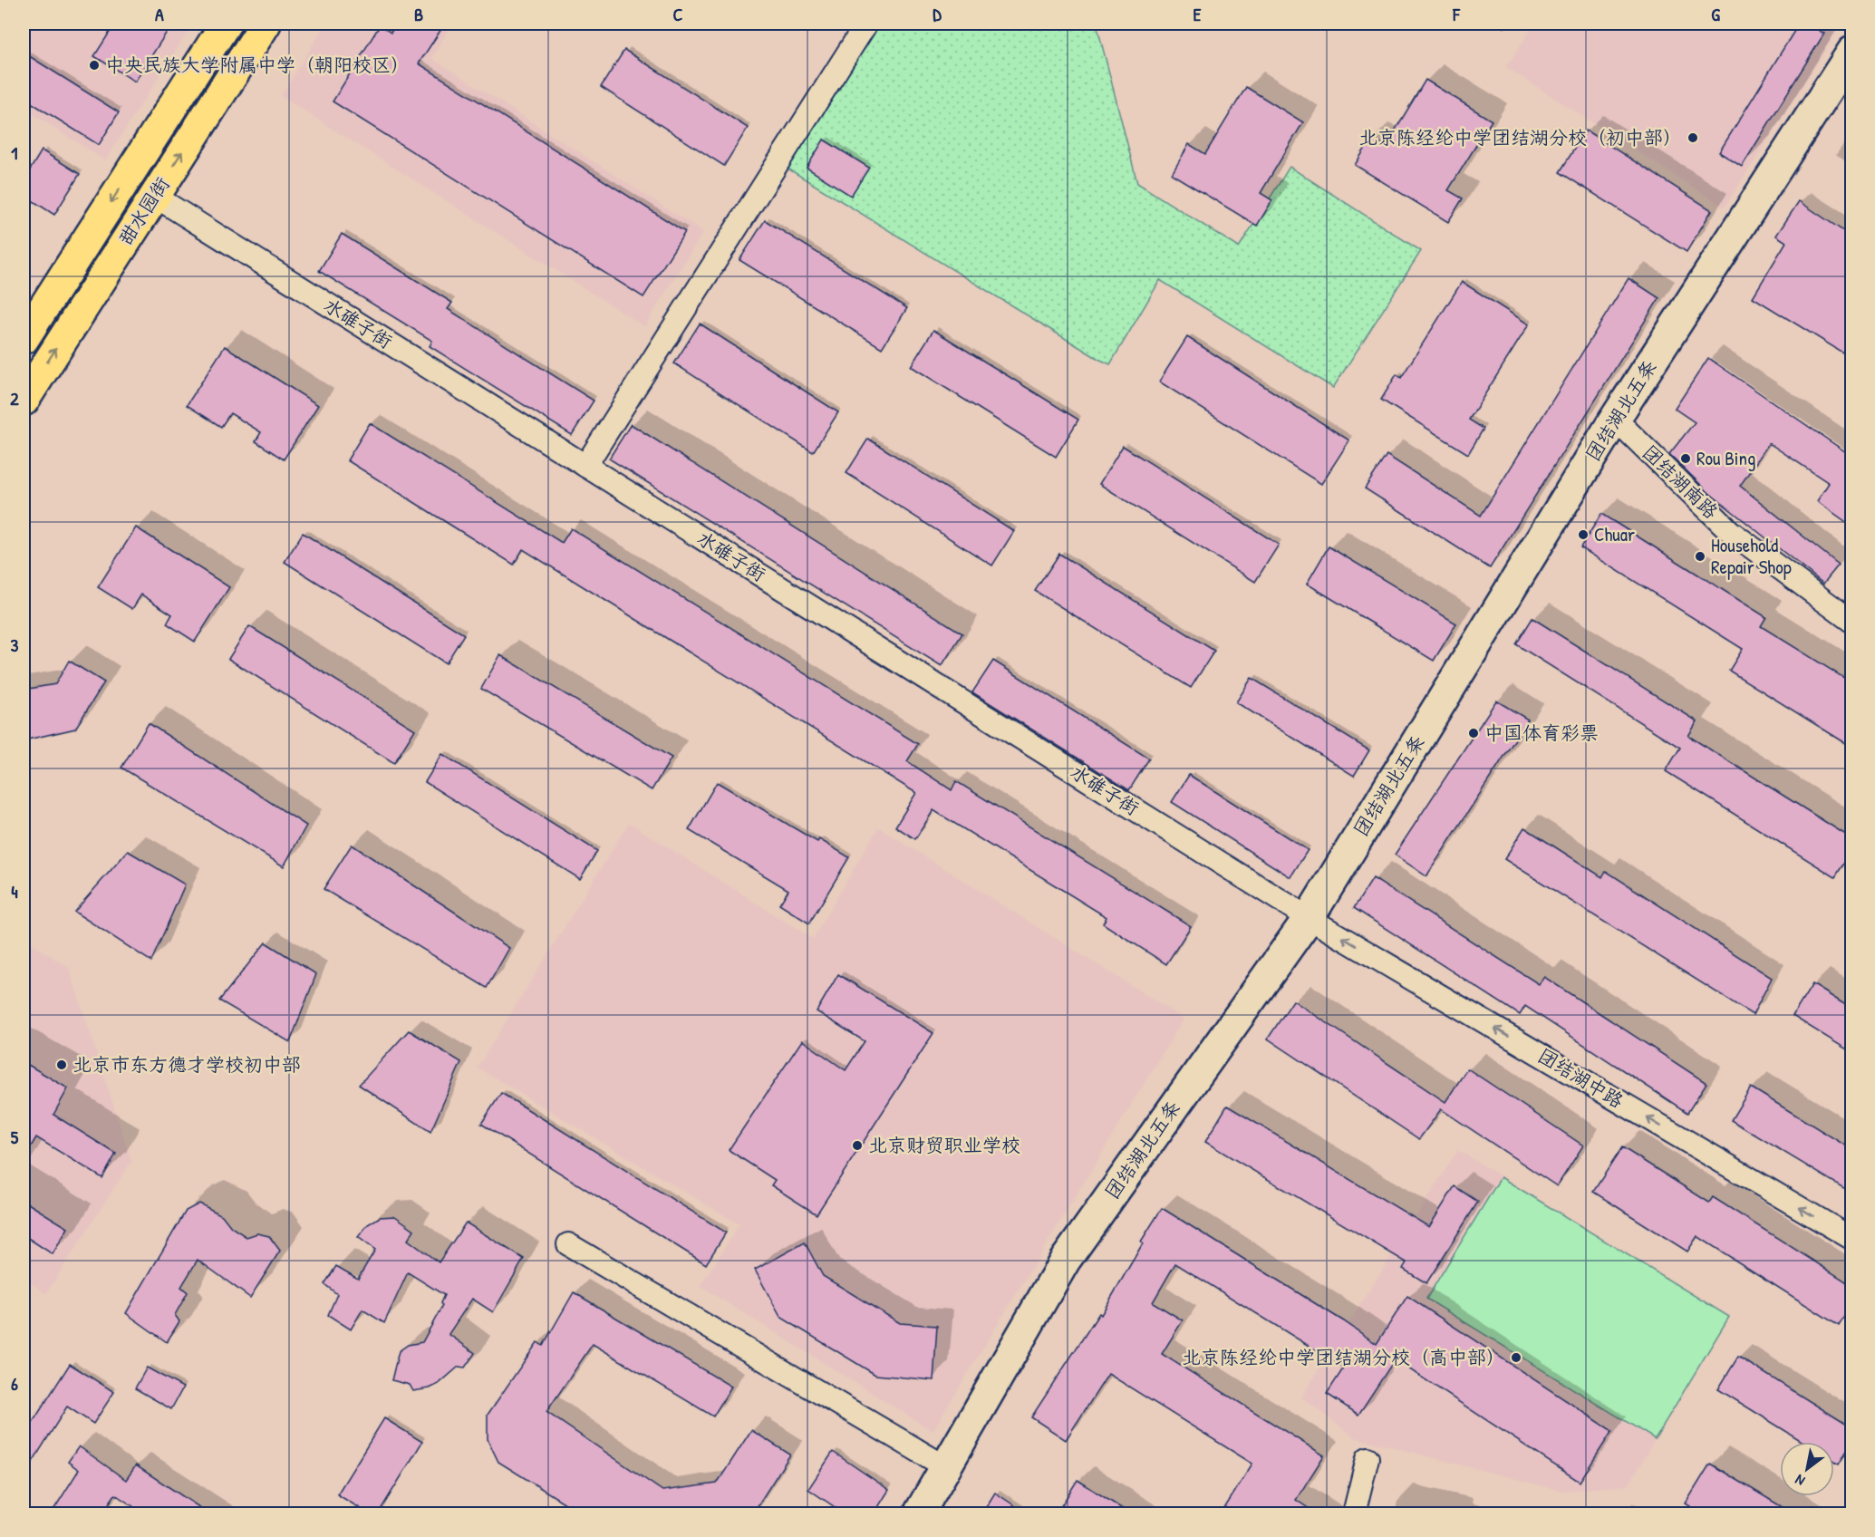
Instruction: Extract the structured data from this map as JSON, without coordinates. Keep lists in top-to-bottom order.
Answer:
{
  "streets": {
    "main road": ["甜水园街"],
    "street": [
      "水碓子街",
      "团结湖北五条",
      "团结湖南路",
      "团结湖中路"
    ]
  },
  "crossings": [
    ["甜水园街", "水碓子街"],
    ["水碓子街", "团结湖北五条"],
    ["水碓子街", "团结湖中路"],
    ["团结湖北五条", "团结湖南路"],
    ["团结湖北五条", "团结湖中路"]
  ],
  "one_way": ["团结湖中路"],
  "places": [
    "中央民族大学附属中学（朝阳校区）",
    "北京陈经纶中学团结湖分校（初中部）",
    "Rou Bing",
    "Chuar",
    "Household Repair Shop",
    "中国体育彩票",
    "北京市东方德才学校初中部",
    "北京财贸职业学校",
    "北京陈经纶中学团结湖分校（高中部）"
  ],
  "north": "bottom left",
  "grid": {
    "columns": [
      "A",
      "B",
      "C",
      "D",
      "E",
      "F",
      "G"
    ],
    "rows": [
      "1",
      "2",
      "3",
      "4",
      "5",
      "6"
    ]
  }
}
